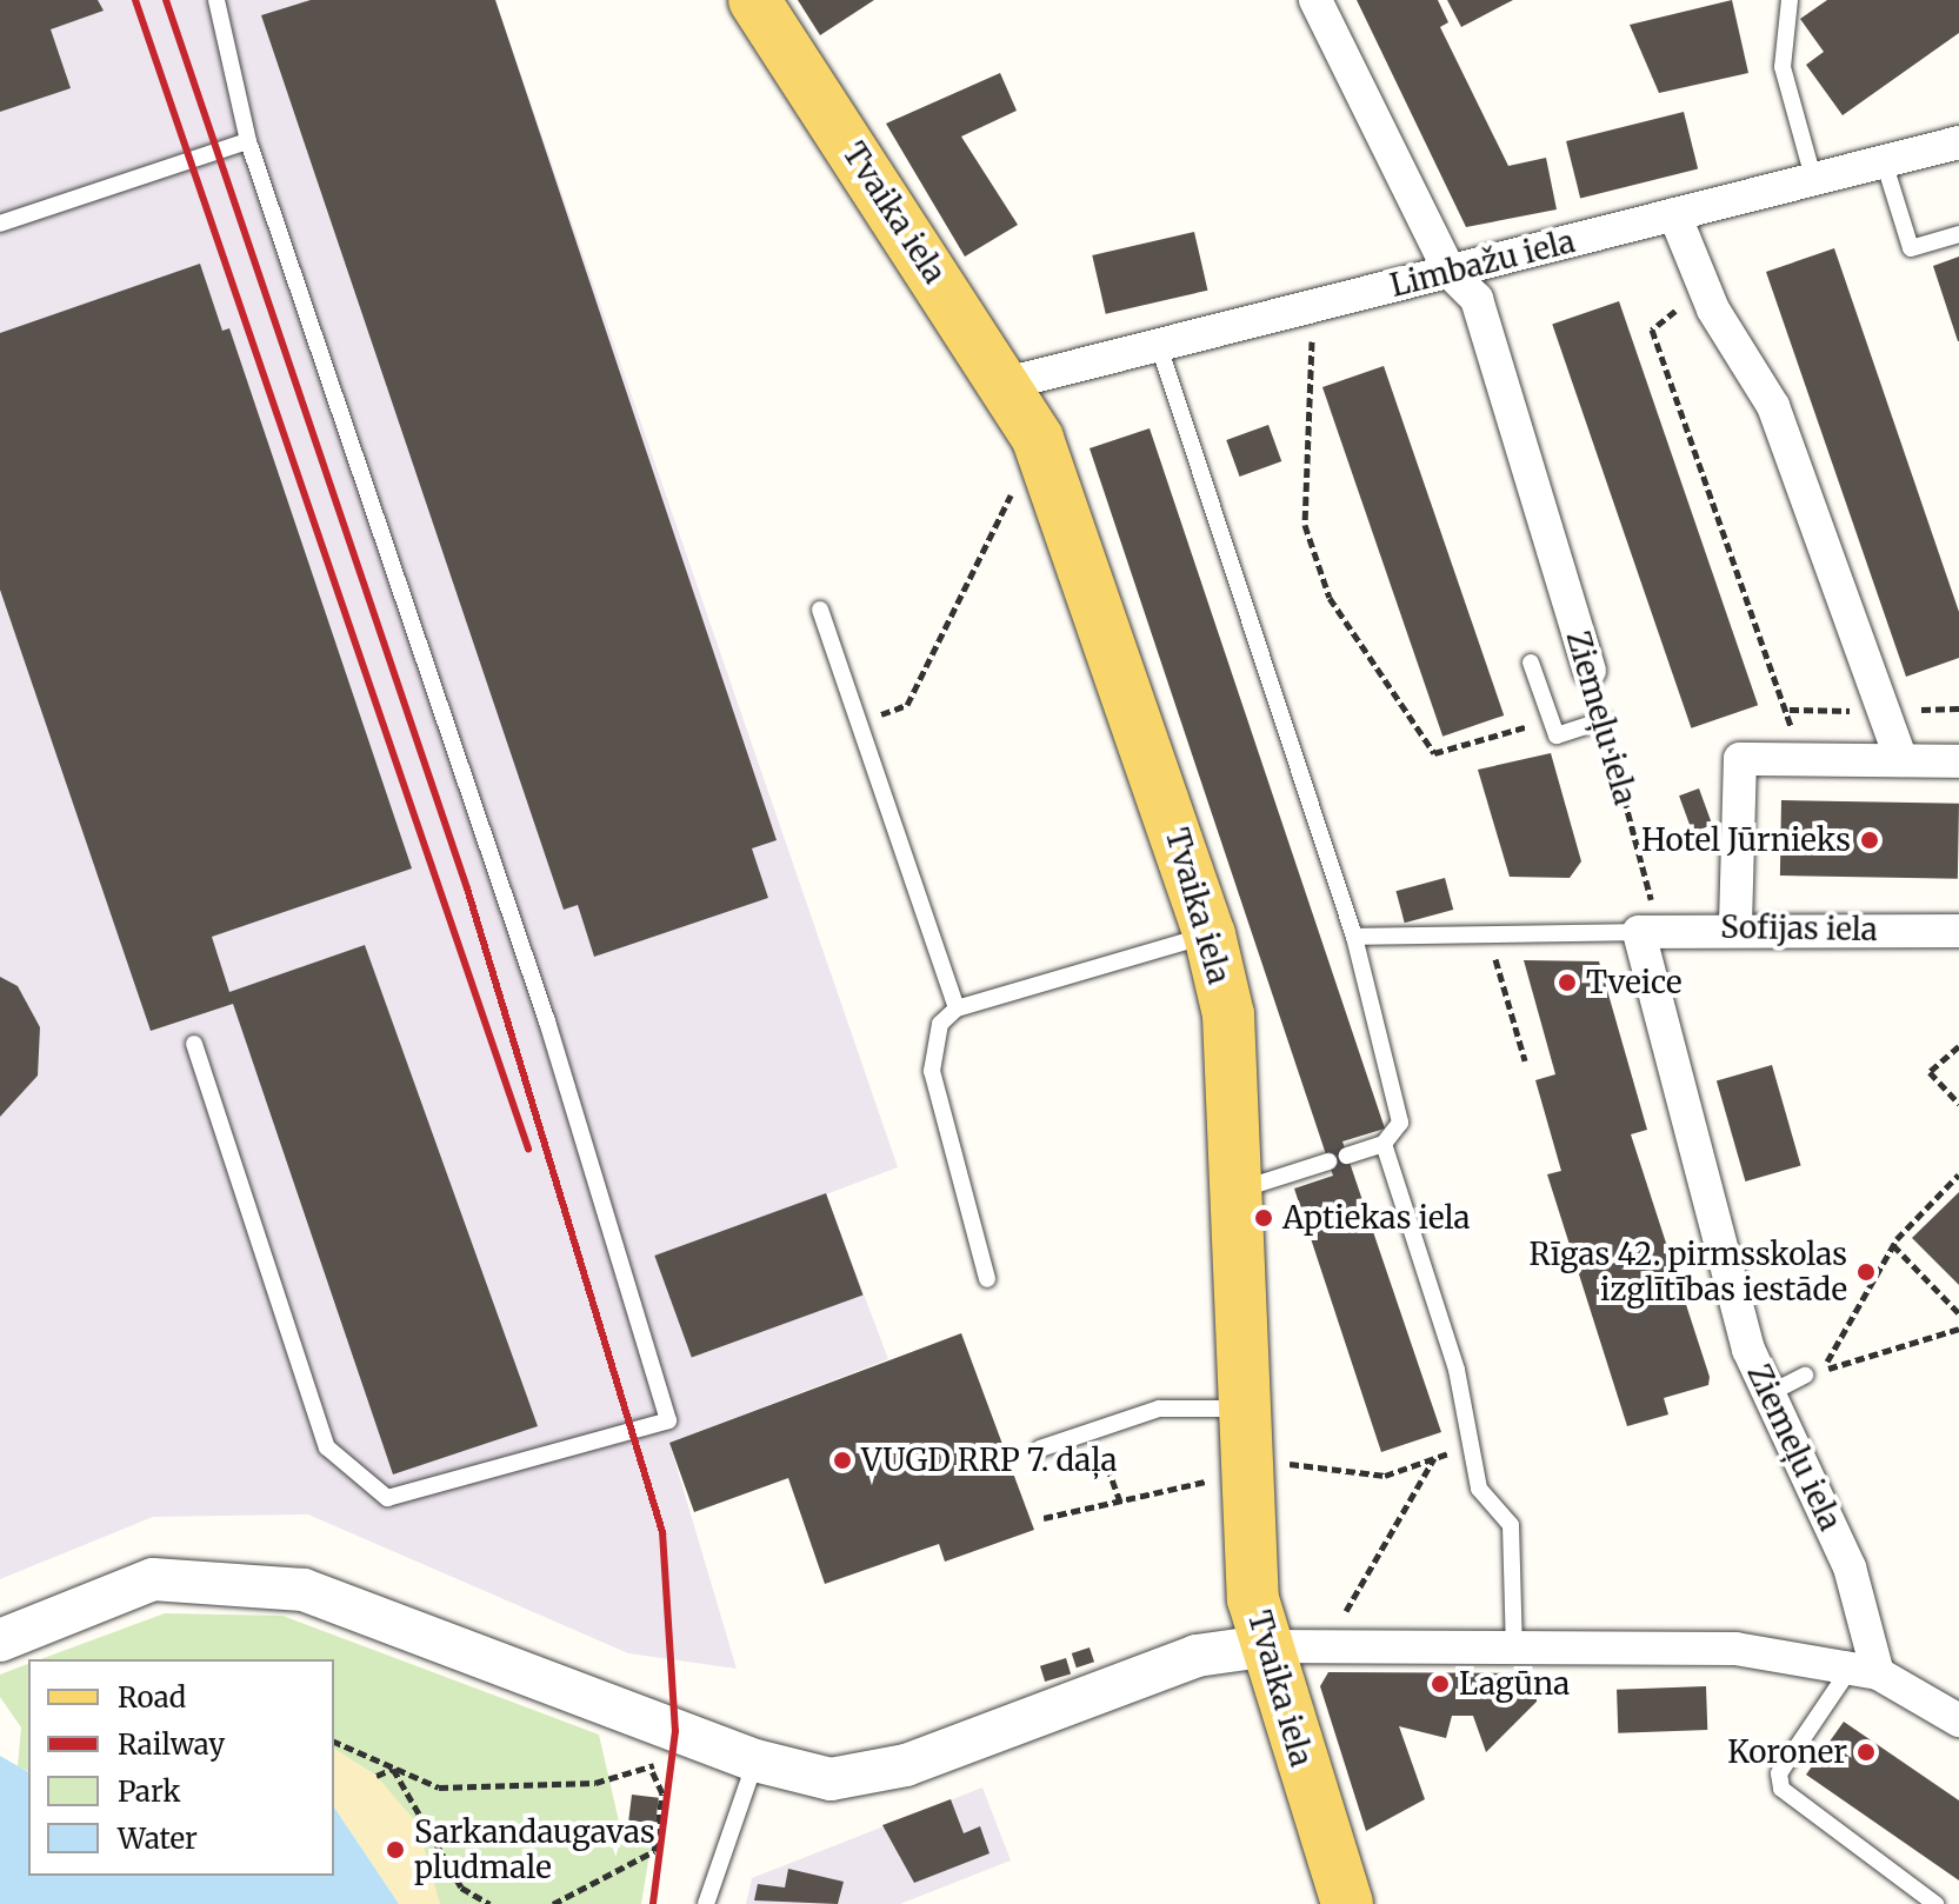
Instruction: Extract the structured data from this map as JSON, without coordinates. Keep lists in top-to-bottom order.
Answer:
{
  "streets": {
    "main road": ["Tvaika iela"],
    "street": ["Limbažu iela", "Ziemeļu iela", "Sofijas iela"]
  },
  "crossings": [
    ["Tvaika iela", "Limbažu iela"],
    ["Limbažu iela", "Ziemeļu iela"],
    ["Ziemeļu iela", "Sofijas iela"]
  ],
  "places": [
    "Hotel Jūrnieks",
    "Tveice",
    "Aptiekas iela",
    "Rīgas 42. pirmsskolas izglītības iestāde",
    "VUGD RRP 7. daļa",
    "Lagūna",
    "Koroner",
    "Sarkandaugavas pludmale"
  ],
  "legend": [
    "Road",
    "Railway",
    "Park",
    "Water"
  ]
}
